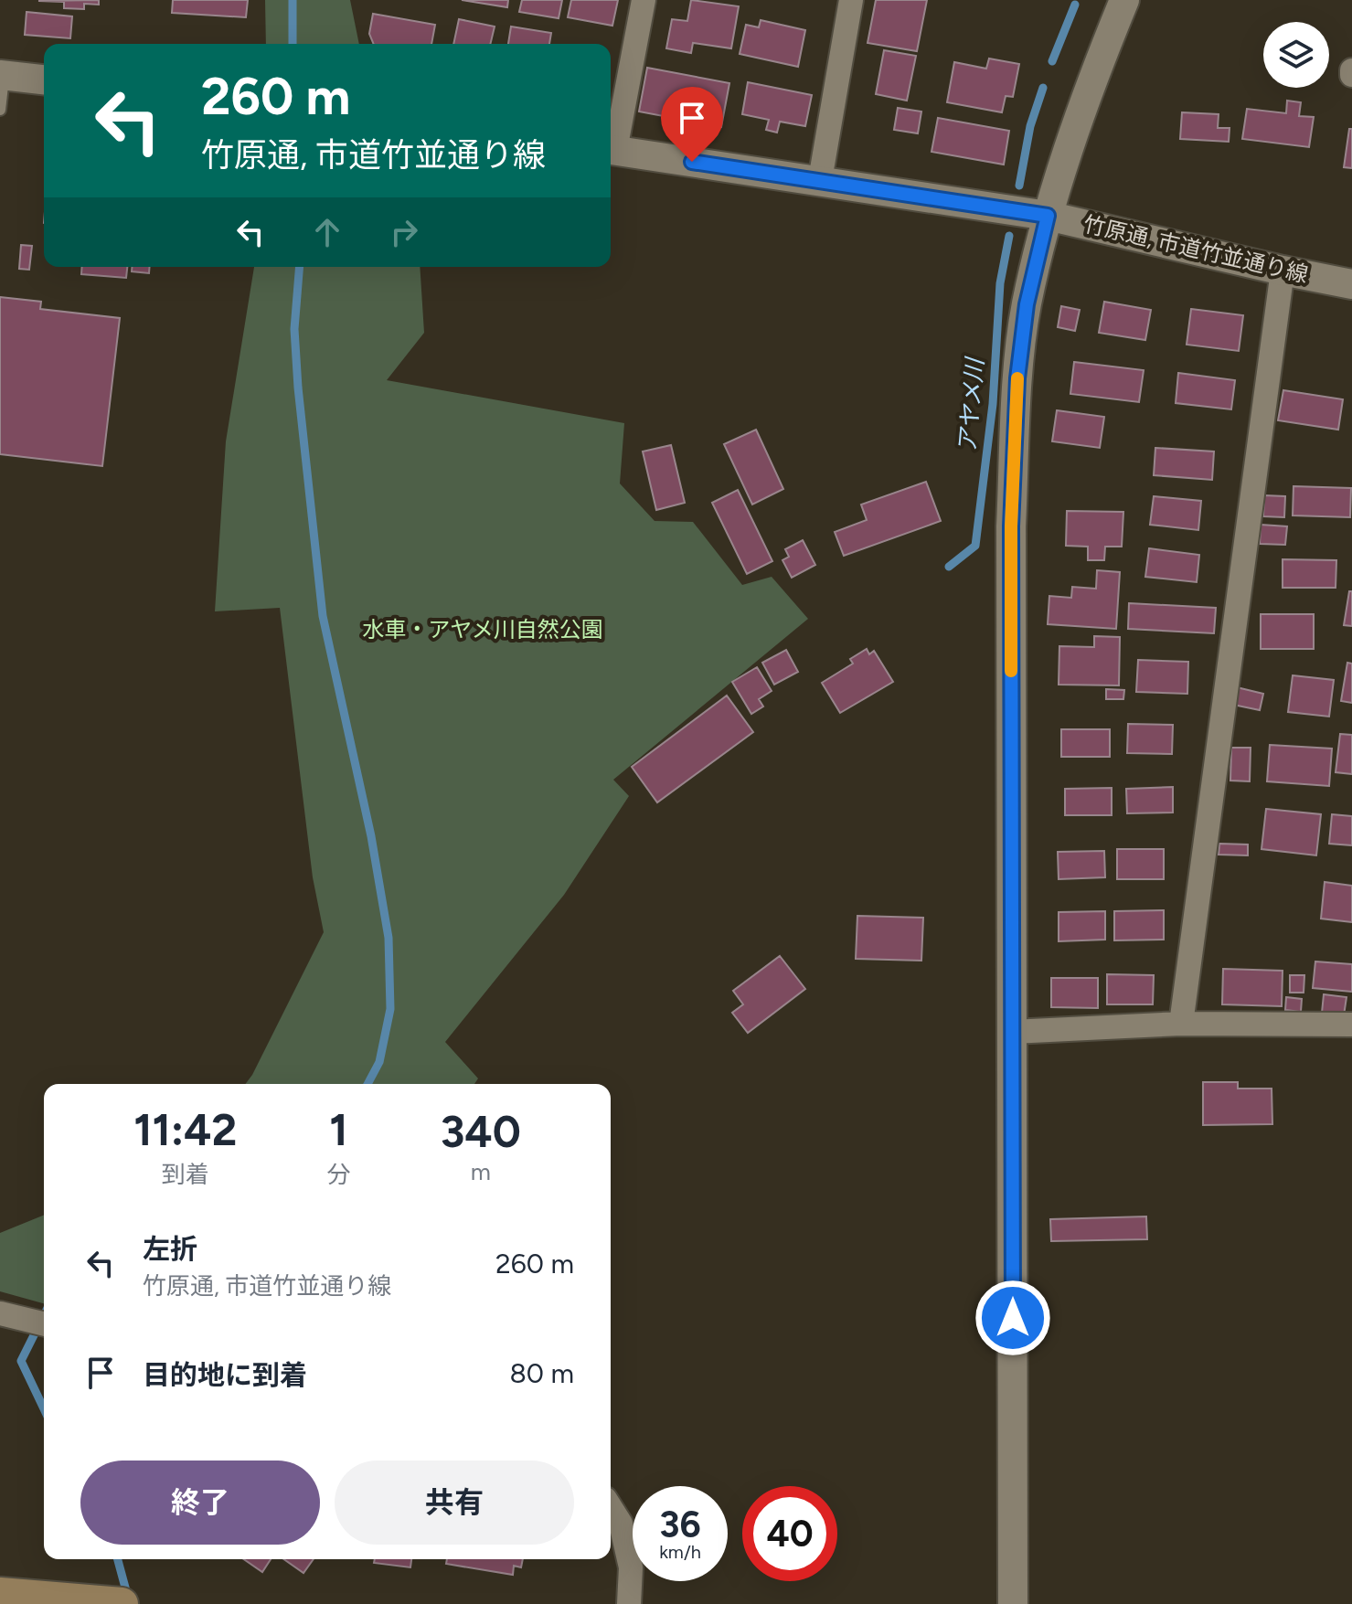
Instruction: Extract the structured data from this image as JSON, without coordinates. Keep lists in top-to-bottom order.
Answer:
{
  "streets": {
    "street": ["竹原通, 市道竹並通り線"]
  },
  "water": ["アヤメ川"],
  "parks": ["水車・アヤメ川自然公園"],
  "page": {
    "turn": ["260 m", "竹原通, 市道竹並通り線"],
    "eta": [
      "11:42",
      "到着",
      "1",
      "分",
      "340",
      "m"
    ],
    "list": [
      {
        "name": "左折",
        "note": "竹原通, 市道竹並通り線",
        "value": "260 m"
      },
      {
        "name": "目的地に到着",
        "value": "80 m"
      }
    ],
    "buttons": ["終了", "共有"],
    "speed": "36 km/h",
    "limit": "40"
  }
}
